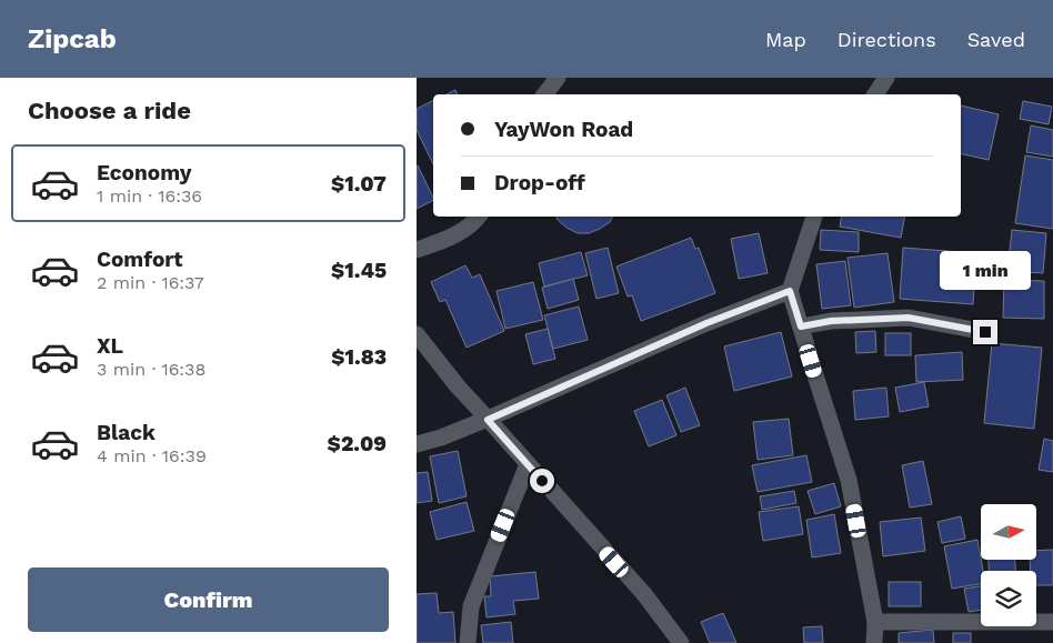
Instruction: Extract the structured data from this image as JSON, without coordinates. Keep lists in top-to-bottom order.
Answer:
{
  "north": "right",
  "page": {
    "header": "Zipcab",
    "nav": ["Map", "Directions", "Saved"],
    "heading": "Choose a ride",
    "banner": ["YayWon Road", "Drop-off"],
    "list": [
      {
        "name": "Economy",
        "note": "1 min · 16:36",
        "value": "$1.07"
      },
      {
        "name": "Comfort",
        "note": "2 min · 16:37",
        "value": "$1.45"
      },
      {
        "name": "XL",
        "note": "3 min · 16:38",
        "value": "$1.83"
      },
      {
        "name": "Black",
        "note": "4 min · 16:39",
        "value": "$2.09"
      }
    ],
    "bubble": "1 min",
    "buttons": "Confirm"
  }
}
